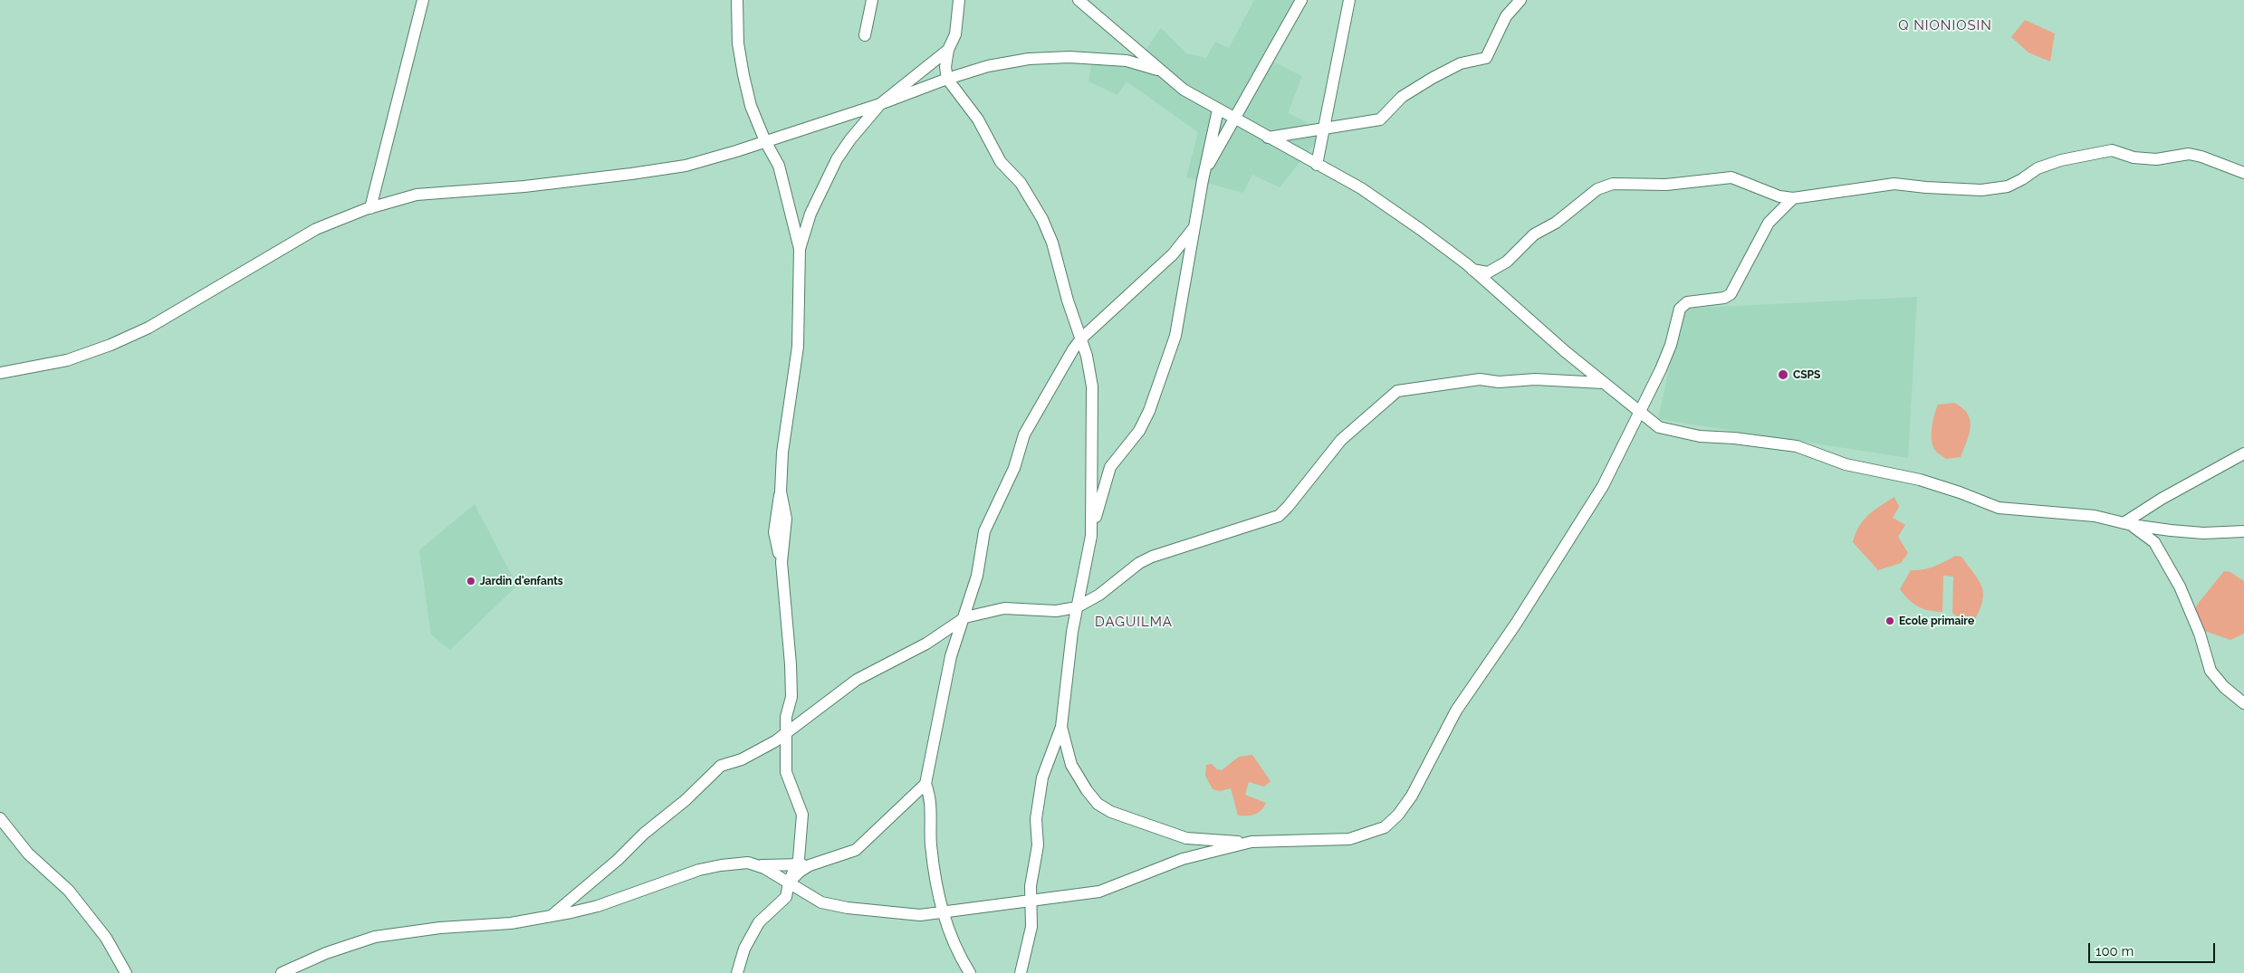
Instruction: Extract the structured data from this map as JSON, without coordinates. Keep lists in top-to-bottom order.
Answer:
{
  "districts": ["Q NIONIOSIN", "DAGUILMA"],
  "places": ["CSPS", "Jardin d'enfants", "Ecole primaire"],
  "scale_bar": "100 m"
}
